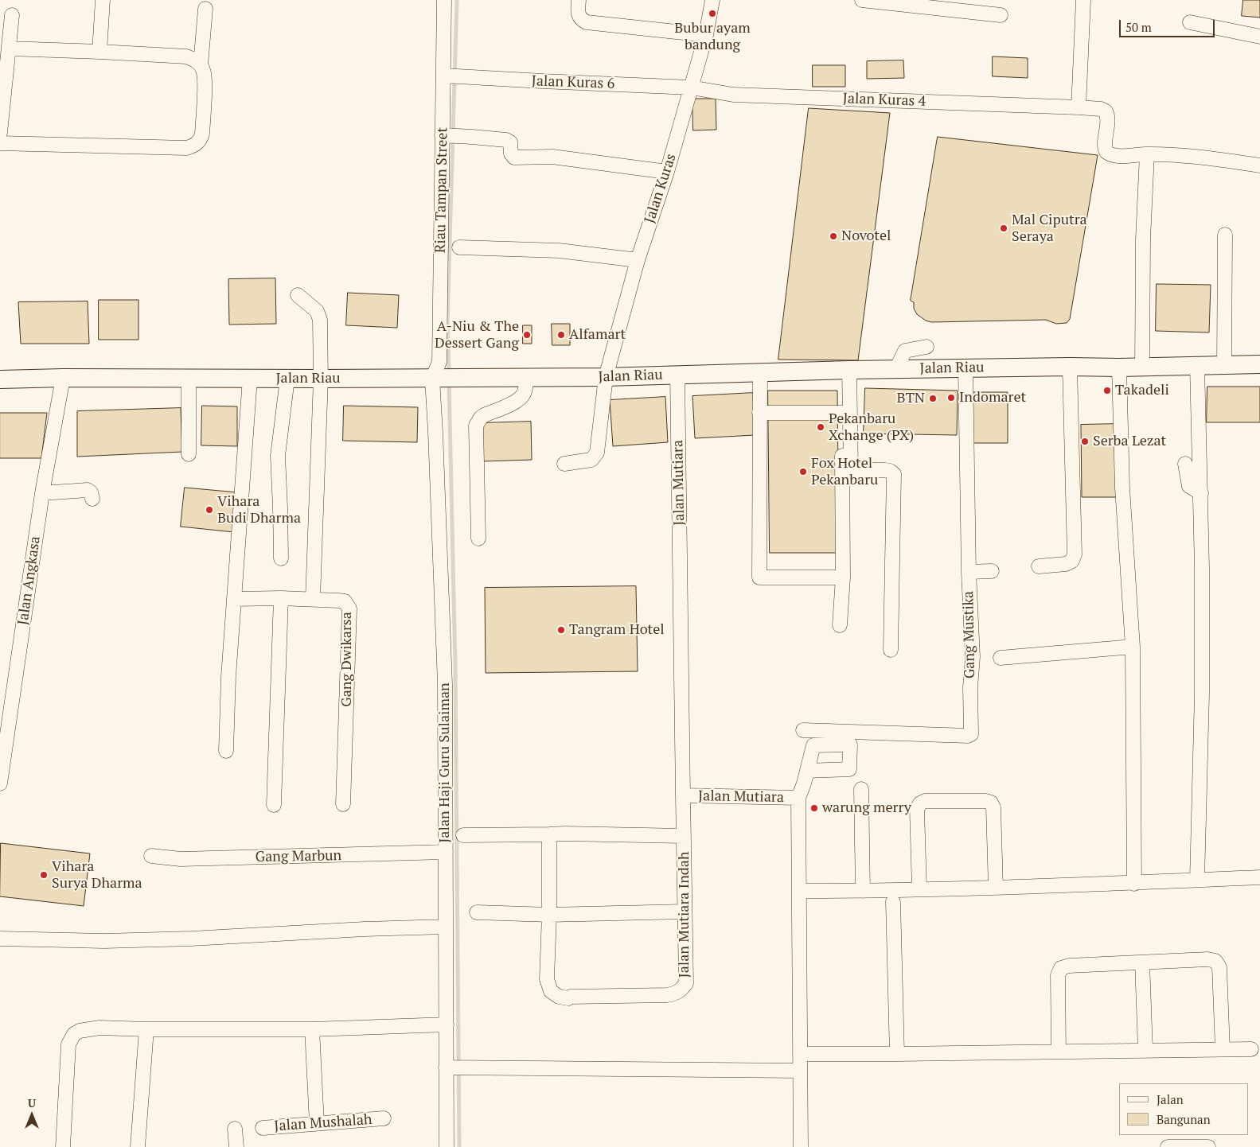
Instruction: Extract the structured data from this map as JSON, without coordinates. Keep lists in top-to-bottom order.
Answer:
{
  "streets": {
    "main road": ["Jalan Riau"],
    "street": [
      "Jalan Kuras 6",
      "Jalan Kuras 4",
      "Jalan Kuras",
      "Riau Tampan Street",
      "Jalan Mutiara",
      "Jalan Angkasa",
      "Gang Mustika",
      "Gang Dwikarsa",
      "Jalan Haji Guru Sulaiman",
      "Gang Marbun",
      "Jalan Mutiara Indah",
      "Jalan Mushalah"
    ]
  },
  "crossings": [
    ["Jalan Kuras 6", "Jalan Kuras 4"],
    ["Jalan Kuras 6", "Jalan Kuras"],
    ["Jalan Kuras 6", "Riau Tampan Street"],
    ["Jalan Kuras 4", "Jalan Kuras"],
    ["Jalan Kuras", "Jalan Riau"],
    ["Riau Tampan Street", "Jalan Riau"],
    ["Riau Tampan Street", "Jalan Haji Guru Sulaiman"],
    ["Jalan Riau", "Jalan Mutiara"],
    ["Jalan Riau", "Jalan Angkasa"],
    ["Jalan Riau", "Gang Mustika"],
    ["Jalan Riau", "Jalan Haji Guru Sulaiman"],
    ["Jalan Mutiara", "Jalan Mutiara Indah"],
    ["Jalan Haji Guru Sulaiman", "Gang Marbun"]
  ],
  "places": [
    "Bubur ayam bandung",
    "Mal Ciputra Seraya",
    "Novotel",
    "A-Niu & The Dessert Gang",
    "Alfamart",
    "Takadeli",
    "Indomaret",
    "BTN",
    "Pekanbaru Xchange (PX)",
    "Serba Lezat",
    "Fox Hotel Pekanbaru",
    "Vihara Budi Dharma",
    "Tangram Hotel",
    "warung merry",
    "Vihara Surya Dharma"
  ],
  "legend": ["Jalan", "Bangunan"],
  "scale_bar": "50 m",
  "north": "top"
}
